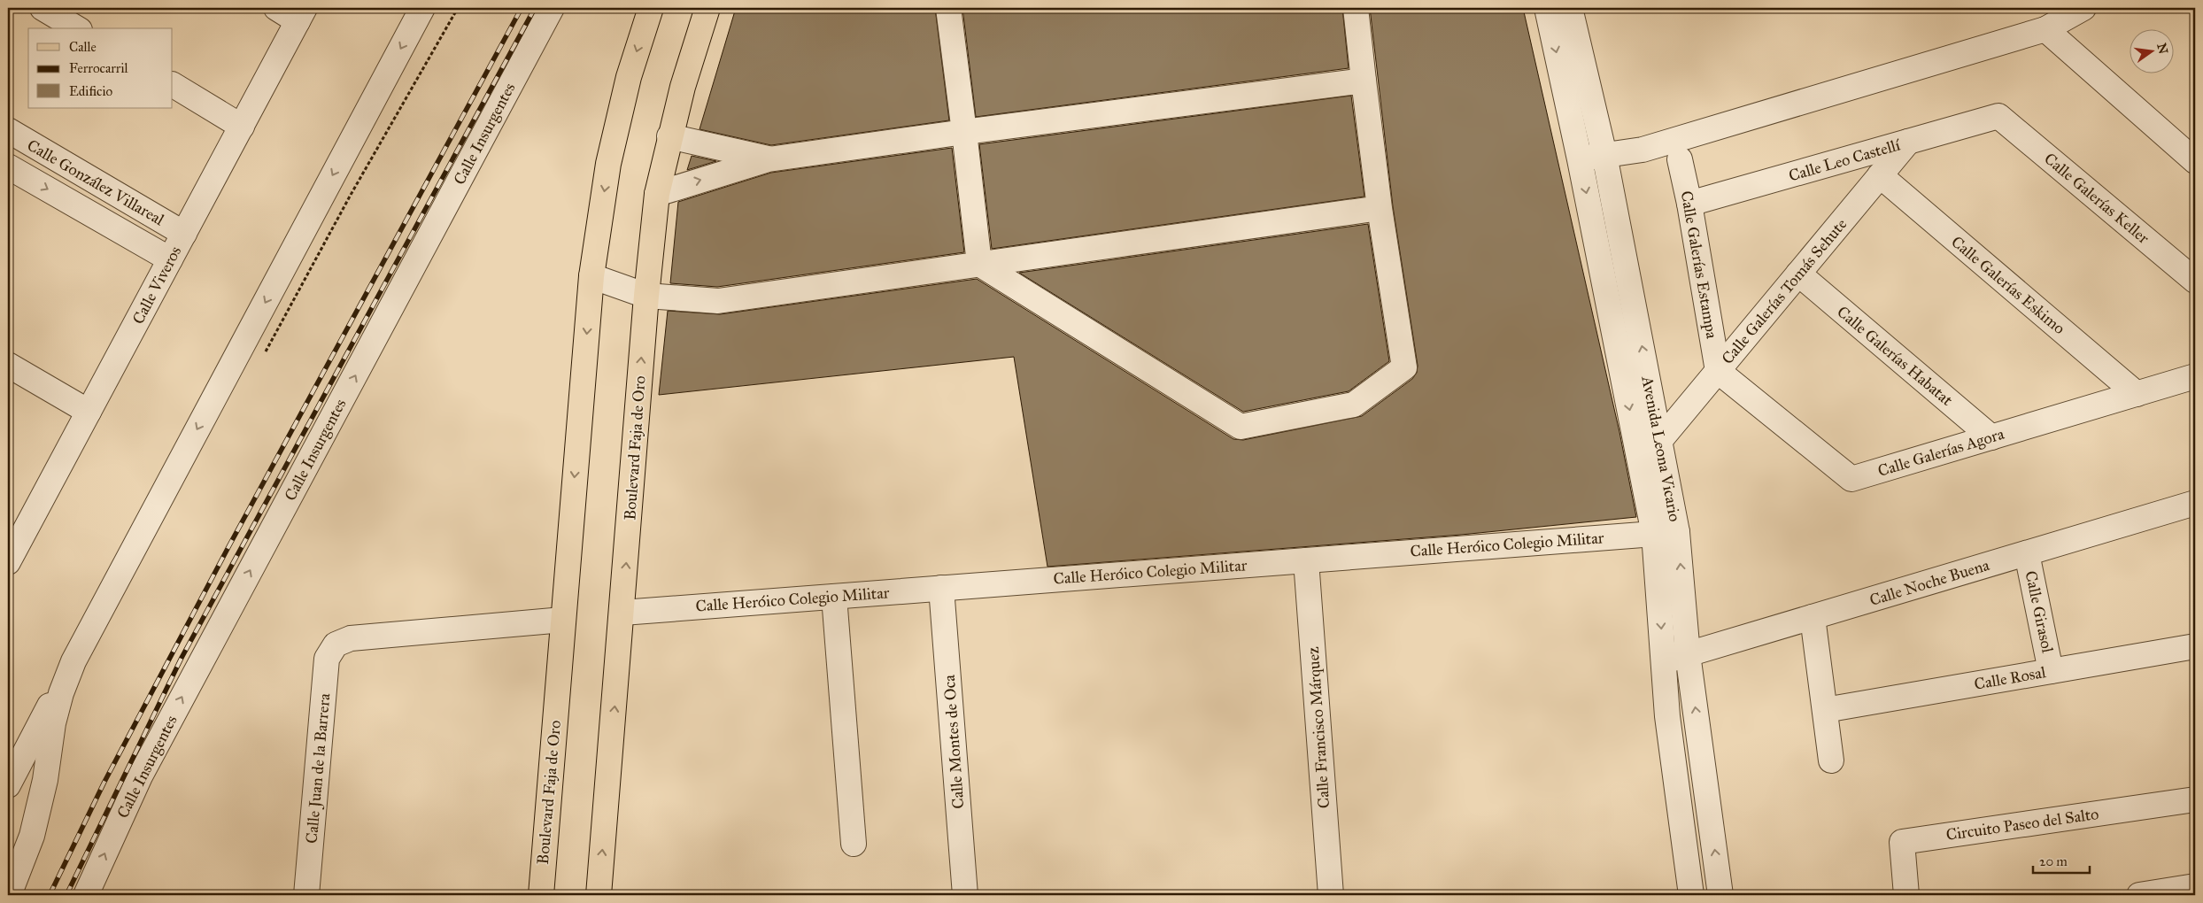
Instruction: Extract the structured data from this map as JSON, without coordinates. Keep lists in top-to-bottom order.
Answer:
{
  "streets": {
    "main road": ["Boulevard Faja de Oro"],
    "street": [
      "Calle Insurgentes",
      "Calle Leo Castellí",
      "Calle González Villareal",
      "Calle Galerías Keller",
      "Calle Galerías Estampa",
      "Calle Viveros",
      "Calle Galerías Eskimo",
      "Calle Galerías Tomás Sehute",
      "Calle Galerías Habatat",
      "Avenida Leona Vicario",
      "Calle Galerías Agora",
      "Calle Heróico Colegio Militar",
      "Calle Noche Buena",
      "Calle Girasol",
      "Calle Rosal",
      "Calle Francisco Márquez",
      "Calle Montes de Oca",
      "Calle Juan de la Barrera",
      "Circuito Paseo del Salto"
    ]
  },
  "crossings": [
    ["Calle Leo Castellí", "Calle Galerías Keller"],
    ["Calle Leo Castellí", "Calle Galerías Estampa"],
    ["Calle Leo Castellí", "Calle Galerías Tomás Sehute"],
    ["Calle González Villareal", "Calle Viveros"],
    ["Calle Galerías Estampa", "Calle Galerías Tomás Sehute"],
    ["Calle Galerías Estampa", "Calle Galerías Agora"],
    ["Calle Galerías Eskimo", "Calle Galerías Tomás Sehute"],
    ["Calle Galerías Eskimo", "Calle Galerías Agora"],
    ["Calle Galerías Tomás Sehute", "Calle Galerías Habatat"],
    ["Calle Galerías Tomás Sehute", "Avenida Leona Vicario"],
    ["Calle Galerías Tomás Sehute", "Calle Galerías Agora"],
    ["Calle Galerías Habatat", "Calle Galerías Agora"],
    ["Boulevard Faja de Oro", "Calle Heróico Colegio Militar"],
    ["Boulevard Faja de Oro", "Calle Juan de la Barrera"],
    ["Avenida Leona Vicario", "Calle Heróico Colegio Militar"],
    ["Avenida Leona Vicario", "Calle Noche Buena"],
    ["Calle Heróico Colegio Militar", "Calle Francisco Márquez"],
    ["Calle Heróico Colegio Militar", "Calle Montes de Oca"],
    ["Calle Noche Buena", "Calle Girasol"],
    ["Calle Girasol", "Calle Rosal"]
  ],
  "legend": ["Calle", "Ferrocarril", "Edificio"],
  "scale_bar": "20 m",
  "north": "right"
}
